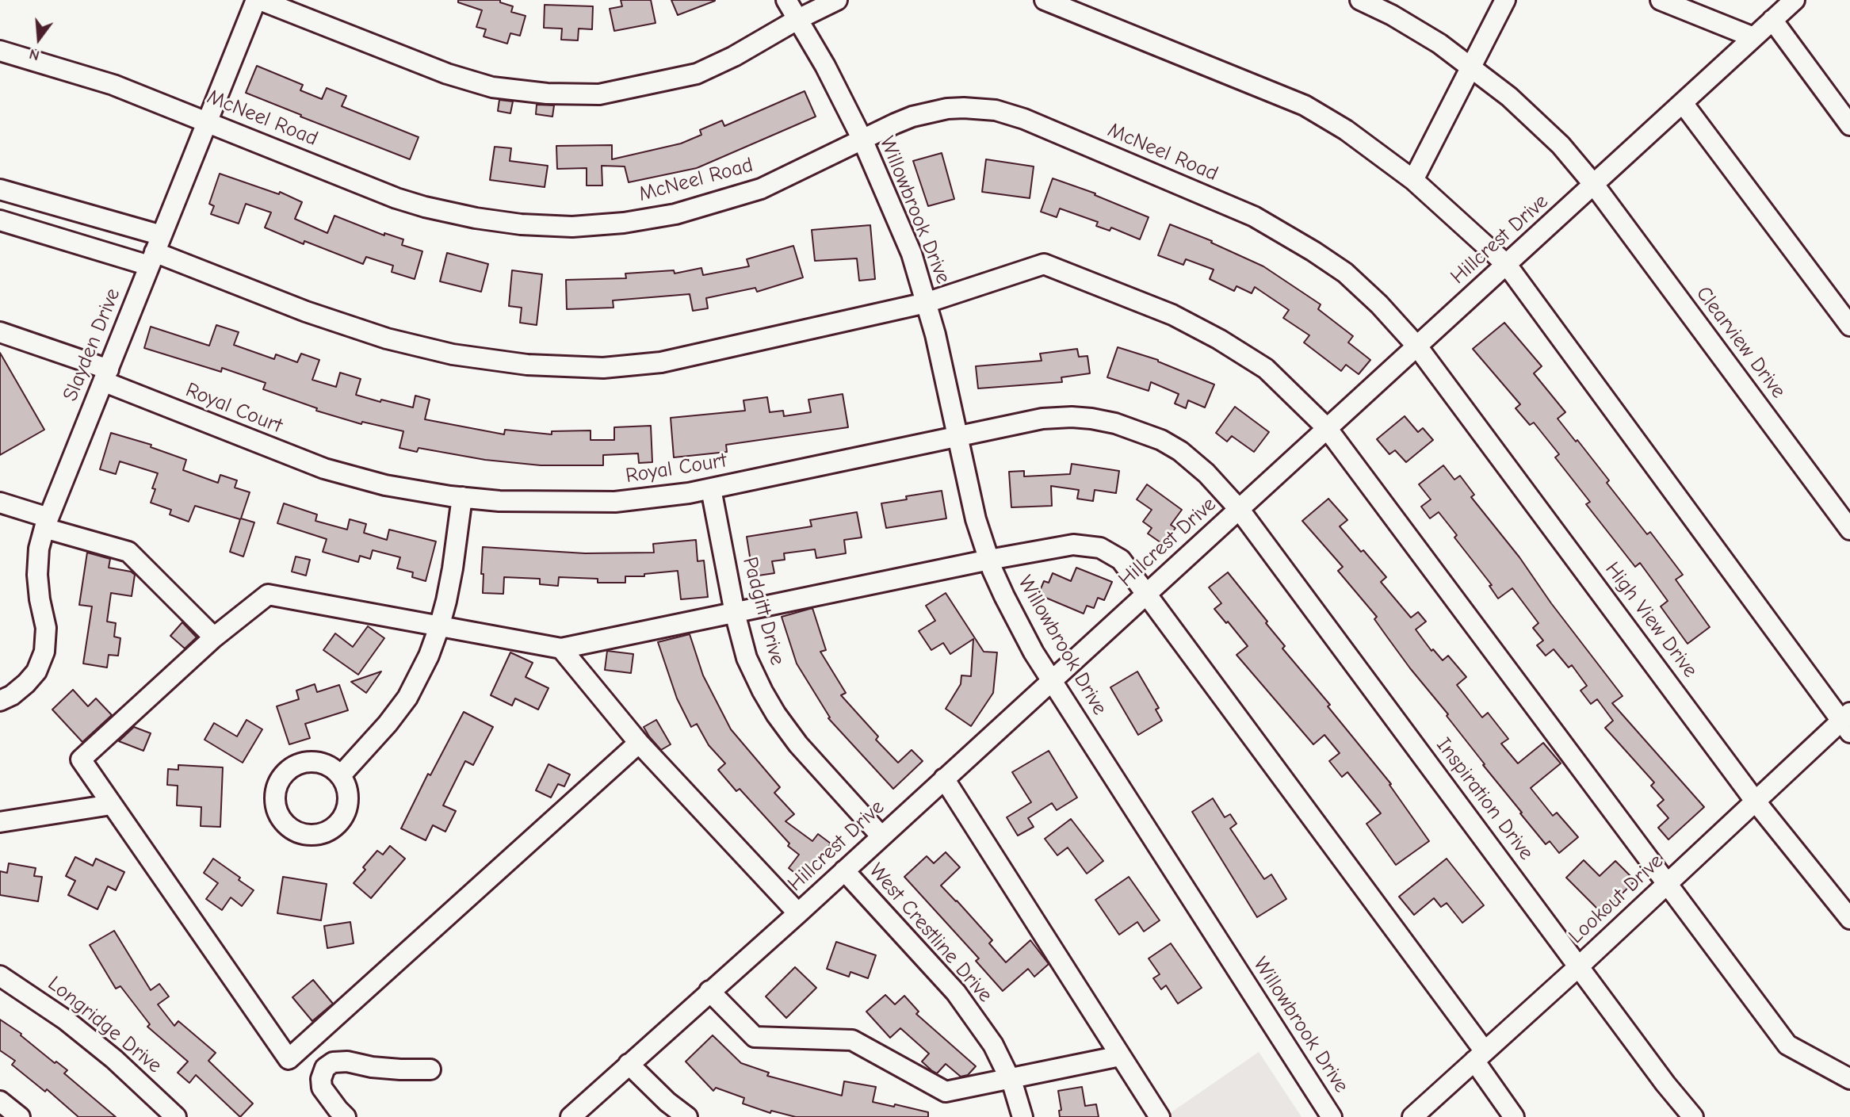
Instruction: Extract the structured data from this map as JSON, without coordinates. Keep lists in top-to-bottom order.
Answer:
{
  "streets": {
    "street": [
      "McNeel Road",
      "Willowbrook Drive",
      "Hillcrest Drive",
      "Clearview Drive",
      "Slayden Drive",
      "Royal Court",
      "Padgitt Drive",
      "High View Drive",
      "Inspiration Drive",
      "Lookout Drive",
      "West Crestline Drive",
      "Longridge Drive"
    ]
  },
  "crossings": [
    ["McNeel Road", "Willowbrook Drive"],
    ["McNeel Road", "Hillcrest Drive"],
    ["McNeel Road", "Slayden Drive"],
    ["McNeel Road", "High View Drive"],
    ["Willowbrook Drive", "Hillcrest Drive"],
    ["Willowbrook Drive", "Royal Court"],
    ["Hillcrest Drive", "Clearview Drive"],
    ["Hillcrest Drive", "Royal Court"],
    ["Hillcrest Drive", "Padgitt Drive"],
    ["Hillcrest Drive", "High View Drive"],
    ["Hillcrest Drive", "Inspiration Drive"],
    ["Hillcrest Drive", "West Crestline Drive"],
    ["Slayden Drive", "Royal Court"],
    ["Royal Court", "Padgitt Drive"],
    ["Royal Court", "Inspiration Drive"],
    ["High View Drive", "Lookout Drive"],
    ["Inspiration Drive", "Lookout Drive"]
  ],
  "north": "bottom"
}
